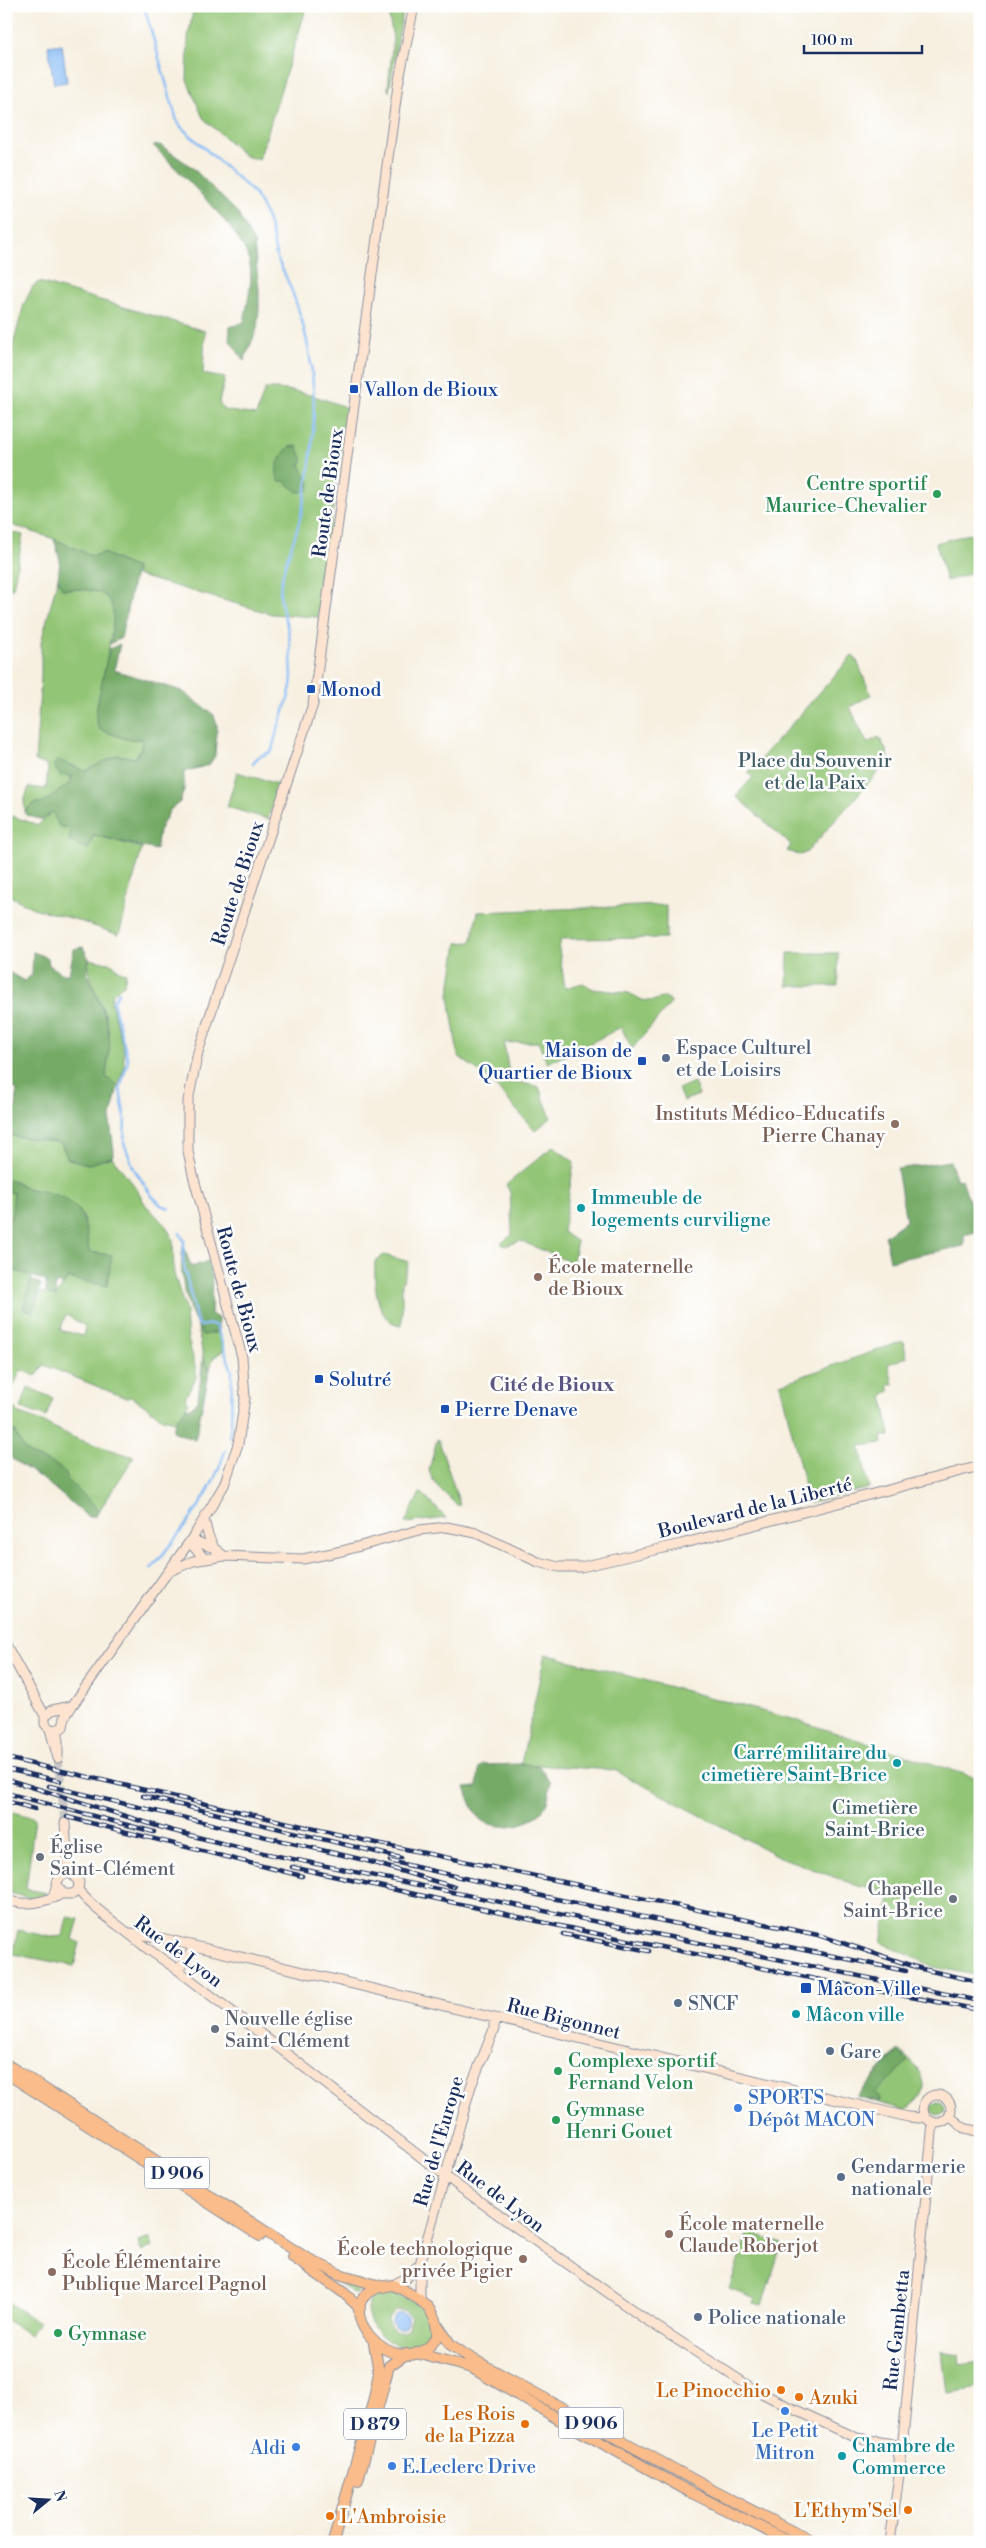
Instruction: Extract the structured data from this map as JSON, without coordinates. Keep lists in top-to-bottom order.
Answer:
{
  "streets": {
    "main road": [
      "Route de Bioux",
      "Boulevard de la Liberté",
      "Rue de Lyon",
      "Rue Bigonnet",
      "Rue de l'Europe",
      "D 906",
      "Rue Gambetta",
      "D 879"
    ]
  },
  "crossings": [
    ["Route de Bioux", "Boulevard de la Liberté"],
    ["Rue de Lyon", "Rue Bigonnet"],
    ["Rue de Lyon", "Rue de l'Europe"],
    ["Rue Bigonnet", "Rue de l'Europe"],
    ["Rue Bigonnet", "Rue Gambetta"],
    ["Rue de l'Europe", "D 906"],
    ["Rue de l'Europe", "D 879"],
    ["D 906", "D 879"]
  ],
  "districts": ["Cité de Bioux"],
  "parks": ["Place du Souvenir et de la Paix", "Cimetière Saint-Brice"],
  "places": {
    "transit": [
      "Vallon de Bioux",
      "Monod",
      "Maison de Quartier de Bioux",
      "Solutré",
      "Pierre Denave",
      "Mâcon-Ville"
    ],
    "other": [
      "Centre sportif Maurice-Chevalier",
      "Espace Culturel et de Loisirs",
      "Instituts Médico-Educatifs Pierre Chanay",
      "Immeuble de logements curviligne",
      "École maternelle de Bioux",
      "Carré militaire du cimetière Saint-Brice",
      "Église Saint-Clément",
      "Chapelle Saint-Brice",
      "SNCF",
      "Mâcon ville",
      "Nouvelle église Saint-Clément",
      "Gare",
      "Complexe sportif Fernand Velon",
      "SPORTS Dépôt MACON",
      "Gymnase Henri Gouet",
      "Gendarmerie nationale",
      "École maternelle Claude Roberjot",
      "École technologique privée Pigier",
      "École Élémentaire Publique Marcel Pagnol",
      "Police nationale",
      "Gymnase",
      "Le Pinocchio",
      "Azuki",
      "Le Petit Mitron",
      "Les Rois de la Pizza",
      "Aldi",
      "Chambre de Commerce",
      "E.Leclerc Drive",
      "L'Ethym'Sel",
      "L'Ambroisie"
    ]
  },
  "scale_bar": "100 m",
  "north": "right"
}
